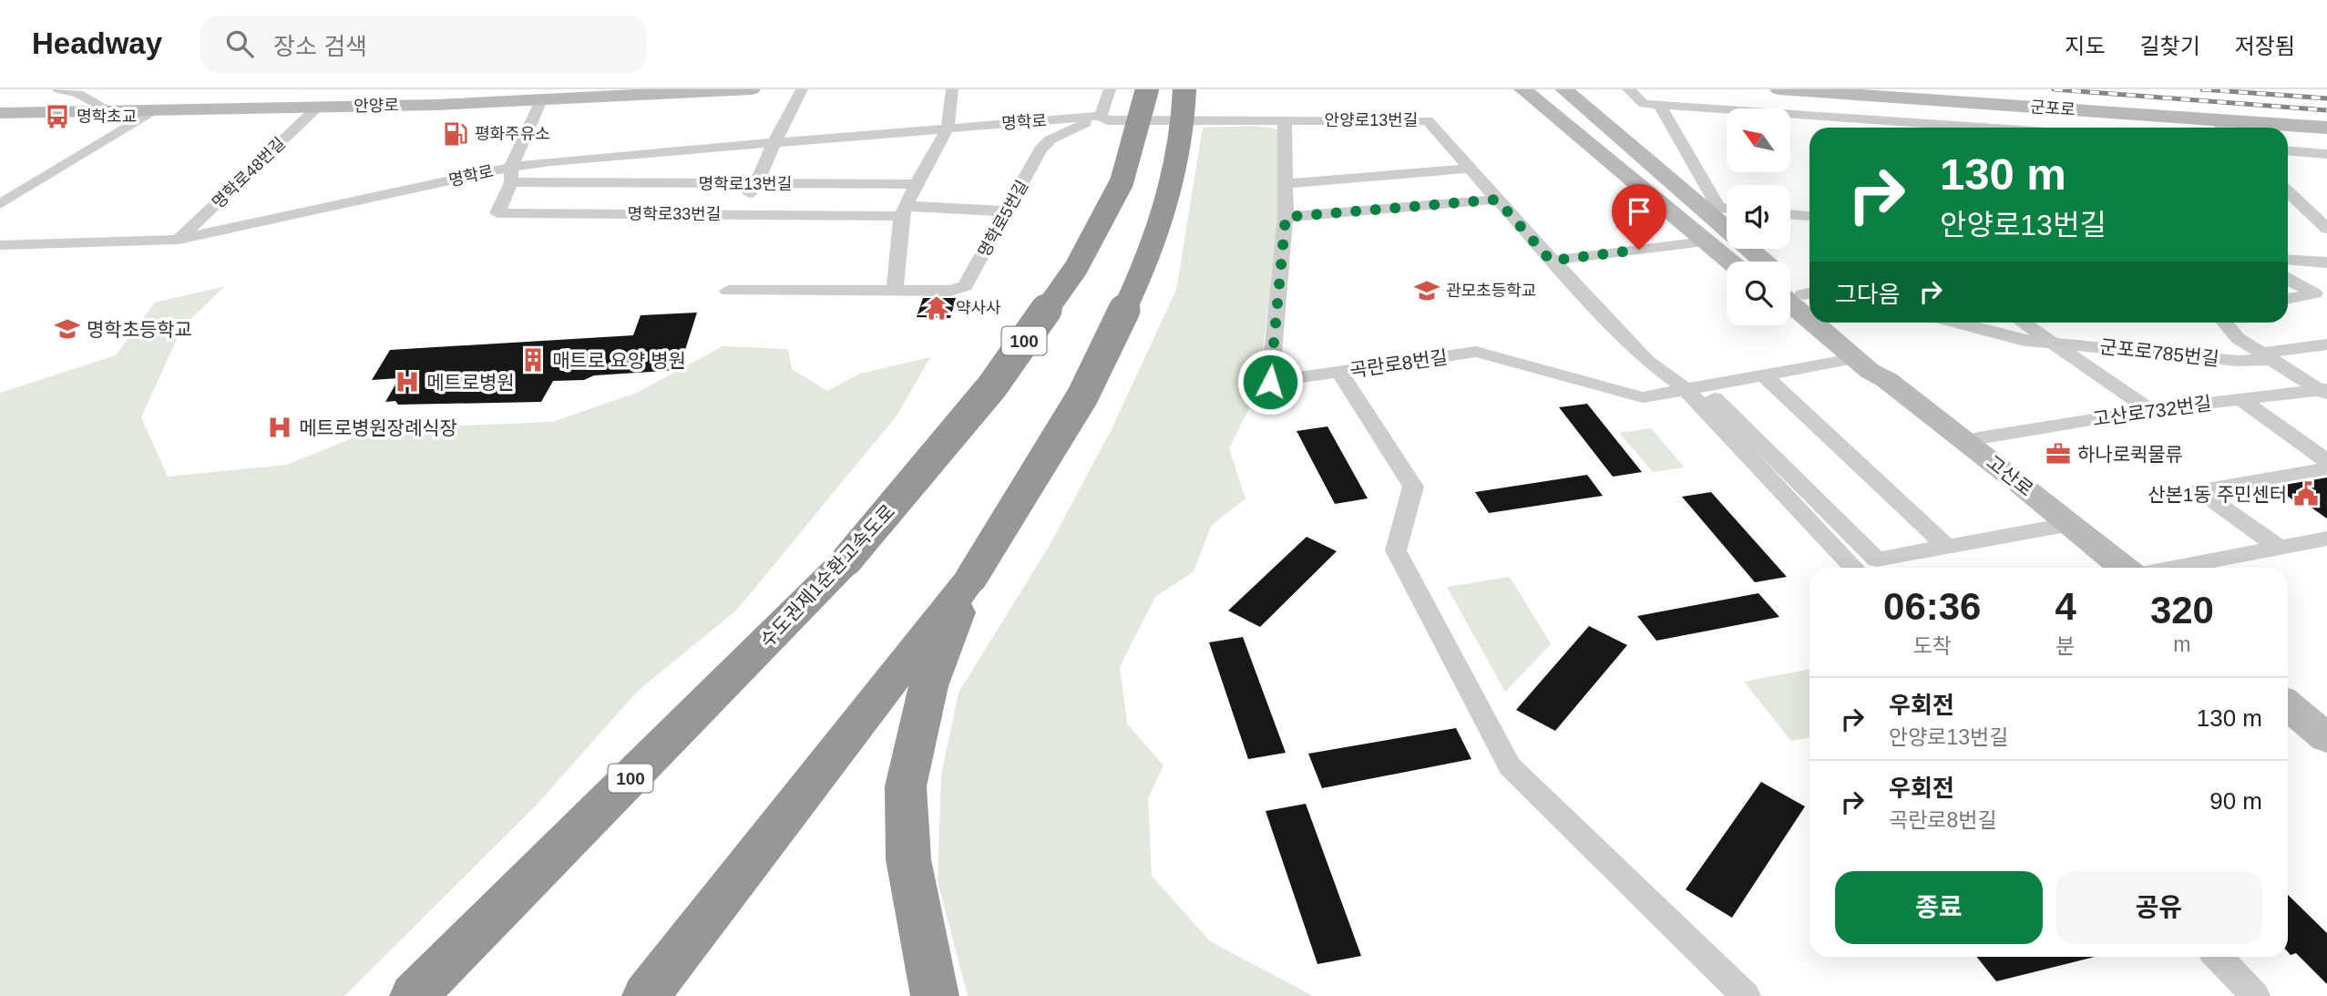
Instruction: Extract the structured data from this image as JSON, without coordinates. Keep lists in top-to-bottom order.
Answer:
{
  "streets": {
    "highway": ["100", "수도권제1순환고속도로"],
    "street": [
      "안양로",
      "군포로",
      "안양로13번길",
      "명학로",
      "명학로48번길",
      "명학로13번길",
      "명학로33번길",
      "명학로5번길",
      "군포로785번길",
      "곡란로8번길",
      "고산로732번길",
      "고산로"
    ]
  },
  "crossings": [
    ["안양로", "명학로48번길"],
    ["안양로13번길", "명학로"],
    ["안양로13번길", "명학로5번길"],
    ["명학로", "명학로48번길"],
    ["명학로", "명학로13번길"],
    ["명학로", "명학로33번길"],
    ["명학로", "명학로5번길"],
    ["명학로13번길", "명학로33번길"],
    ["명학로33번길", "명학로5번길"],
    ["군포로785번길", "고산로732번길"]
  ],
  "places": {
    "bus stop": ["명학초교"],
    "fuel station": ["평화주유소"],
    "school or university": ["관모초등학교", "명학초등학교"],
    "temple": ["약사사"],
    "building": ["매트로 요양 병원"],
    "hospital": ["메트로병원", "메트로병원장례식장"],
    "office": ["하나로퀵물류"],
    "public building": ["산본1동 주민센터"]
  },
  "north": "top left",
  "page": {
    "header": "Headway",
    "search": "장소 검색",
    "nav": ["지도", "길찾기", "저장됨"],
    "turn": ["130 m", "안양로13번길"],
    "then": "그다음",
    "eta": [
      "06:36",
      "도착",
      "4",
      "분",
      "320",
      "m"
    ],
    "list": [
      {
        "name": "우회전",
        "note": "안양로13번길",
        "value": "130 m"
      },
      {
        "name": "우회전",
        "note": "곡란로8번길",
        "value": "90 m"
      }
    ],
    "buttons": ["종료", "공유"]
  }
}
